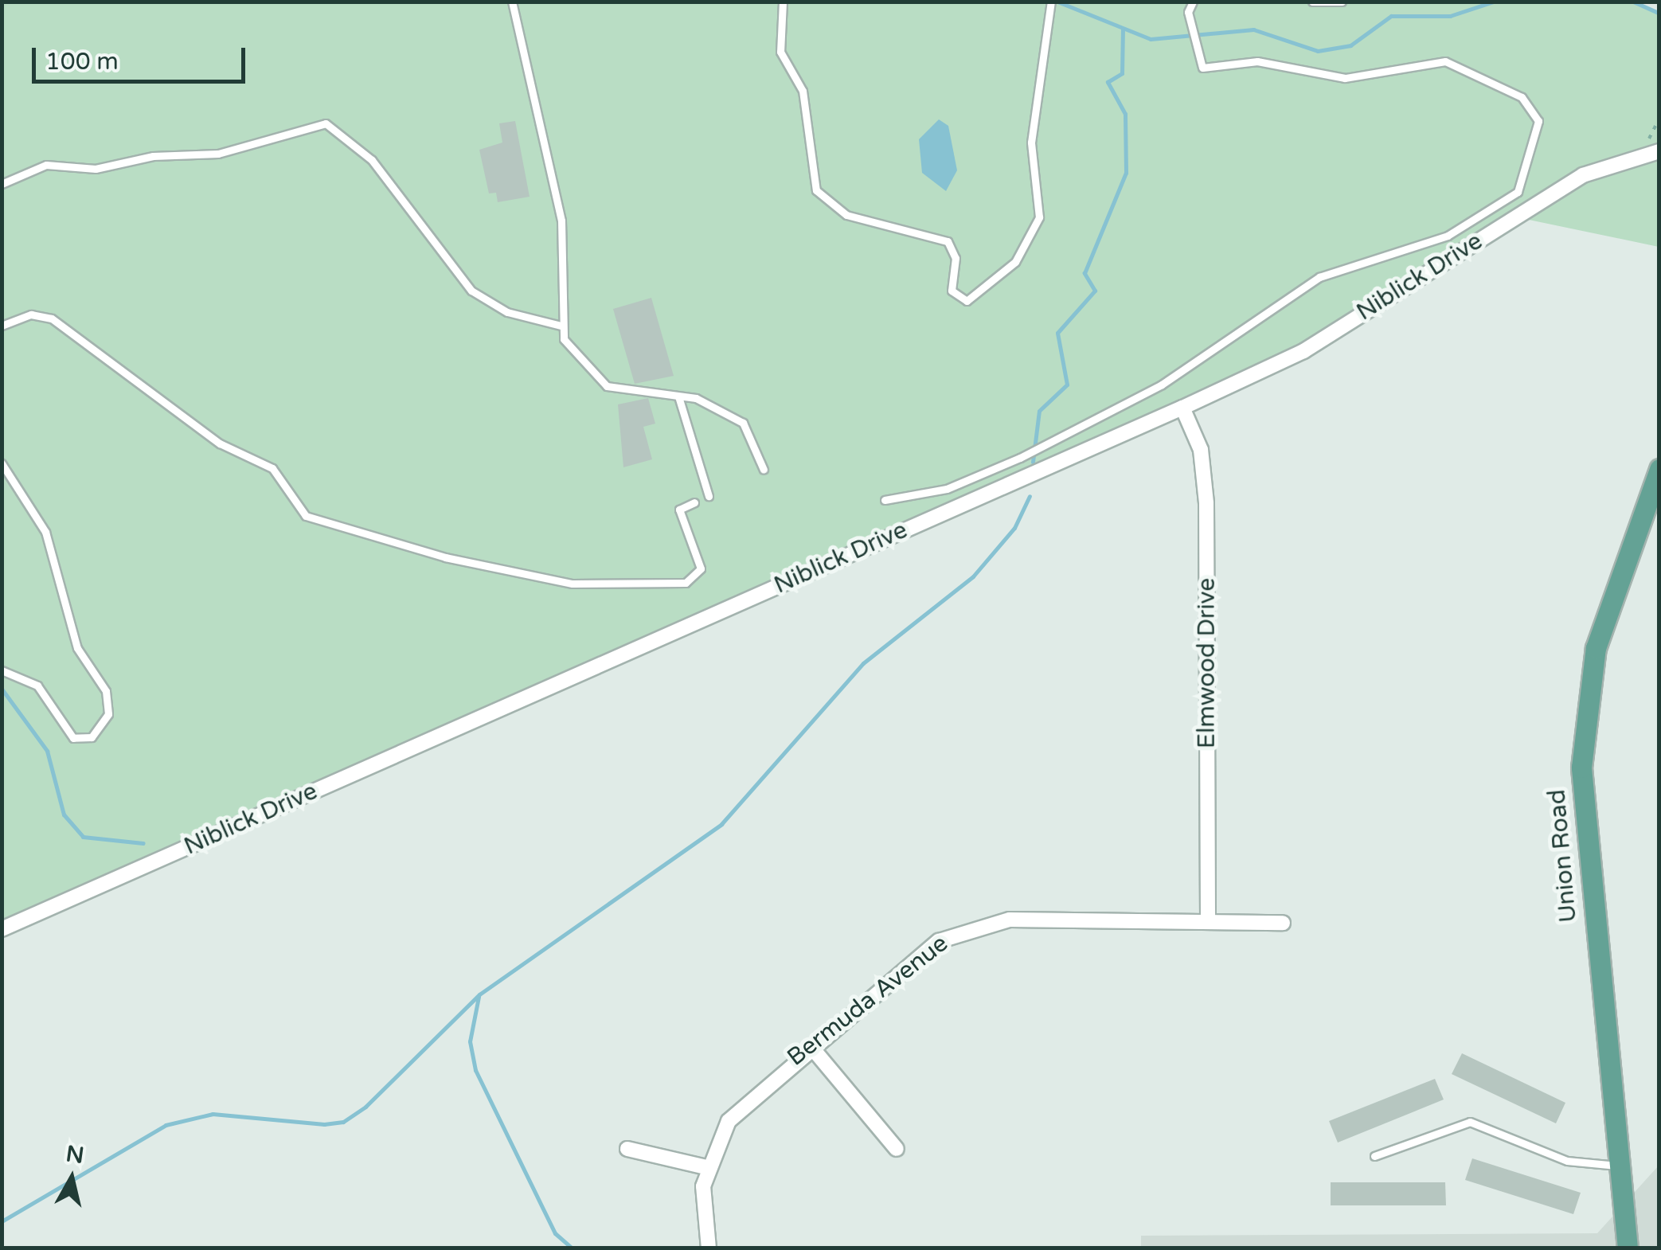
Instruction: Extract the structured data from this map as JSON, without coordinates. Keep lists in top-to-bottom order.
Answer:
{
  "streets": {
    "main road": ["Union Road"],
    "street": ["Niblick Drive", "Elmwood Drive", "Bermuda Avenue"]
  },
  "crossings": [
    ["Niblick Drive", "Elmwood Drive"],
    ["Elmwood Drive", "Bermuda Avenue"]
  ],
  "scale_bar": "100 m",
  "north": "top"
}
